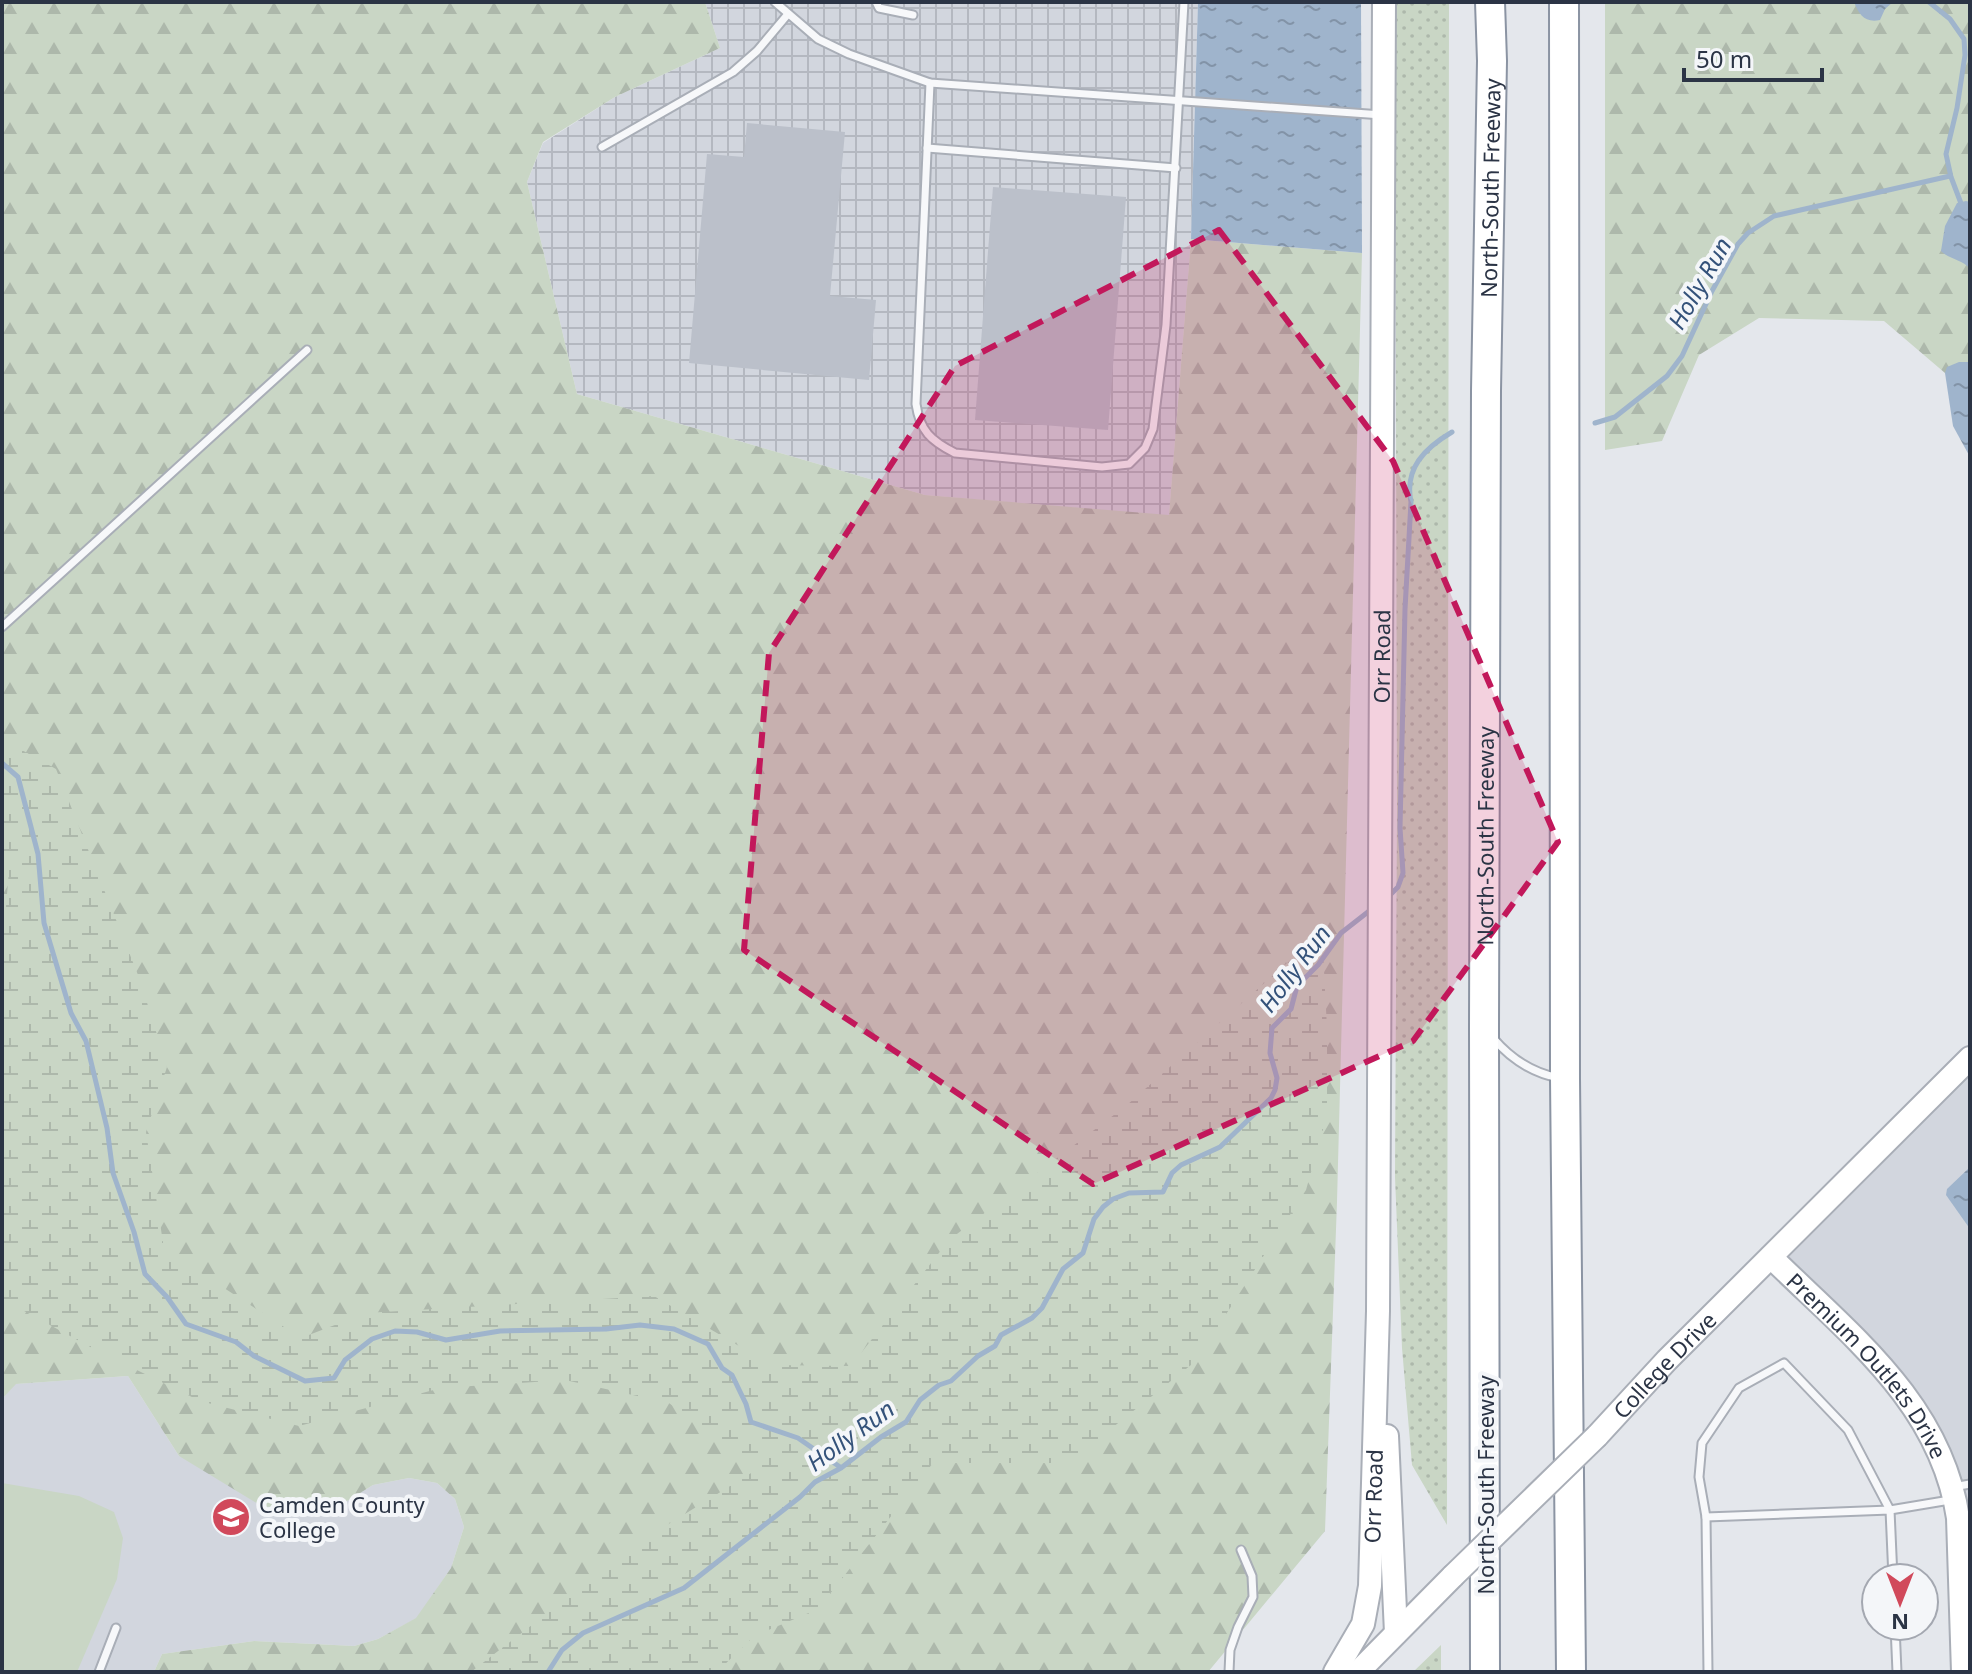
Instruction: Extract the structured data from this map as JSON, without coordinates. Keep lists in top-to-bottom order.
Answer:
{
  "streets": {
    "highway": ["North-South Freeway"],
    "street": ["Orr Road", "College Drive", "Premium Outlets Drive"]
  },
  "crossings": [
    ["Orr Road", "College Drive"],
    ["College Drive", "Premium Outlets Drive"]
  ],
  "water": ["Holly Run"],
  "places": {
    "school or university": ["Camden County College"]
  },
  "scale_bar": "50 m",
  "north": "bottom"
}
